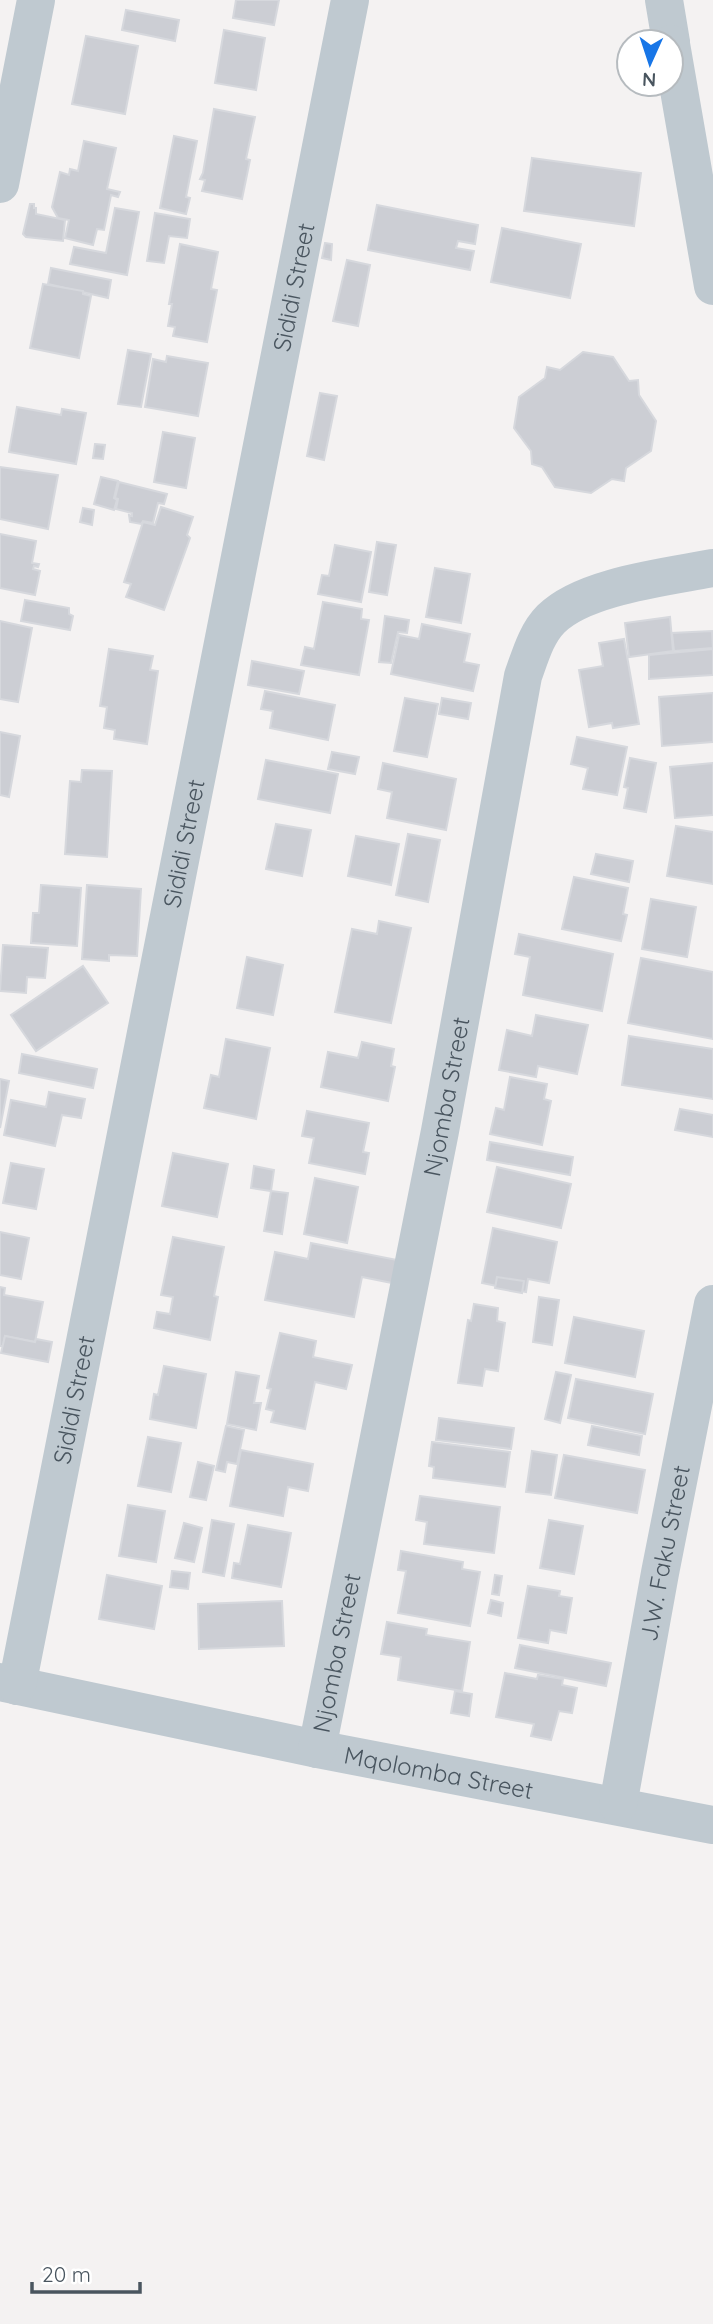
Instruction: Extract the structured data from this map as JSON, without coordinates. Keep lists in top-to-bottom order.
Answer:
{
  "streets": {
    "street": [
      "Sididi Street",
      "Njomba Street",
      "J.W. Faku Street",
      "Mqolomba Street"
    ]
  },
  "crossings": [
    ["Sididi Street", "Mqolomba Street"],
    ["Njomba Street", "Mqolomba Street"],
    ["J.W. Faku Street", "Mqolomba Street"]
  ],
  "scale_bar": "20 m",
  "north": "bottom"
}
